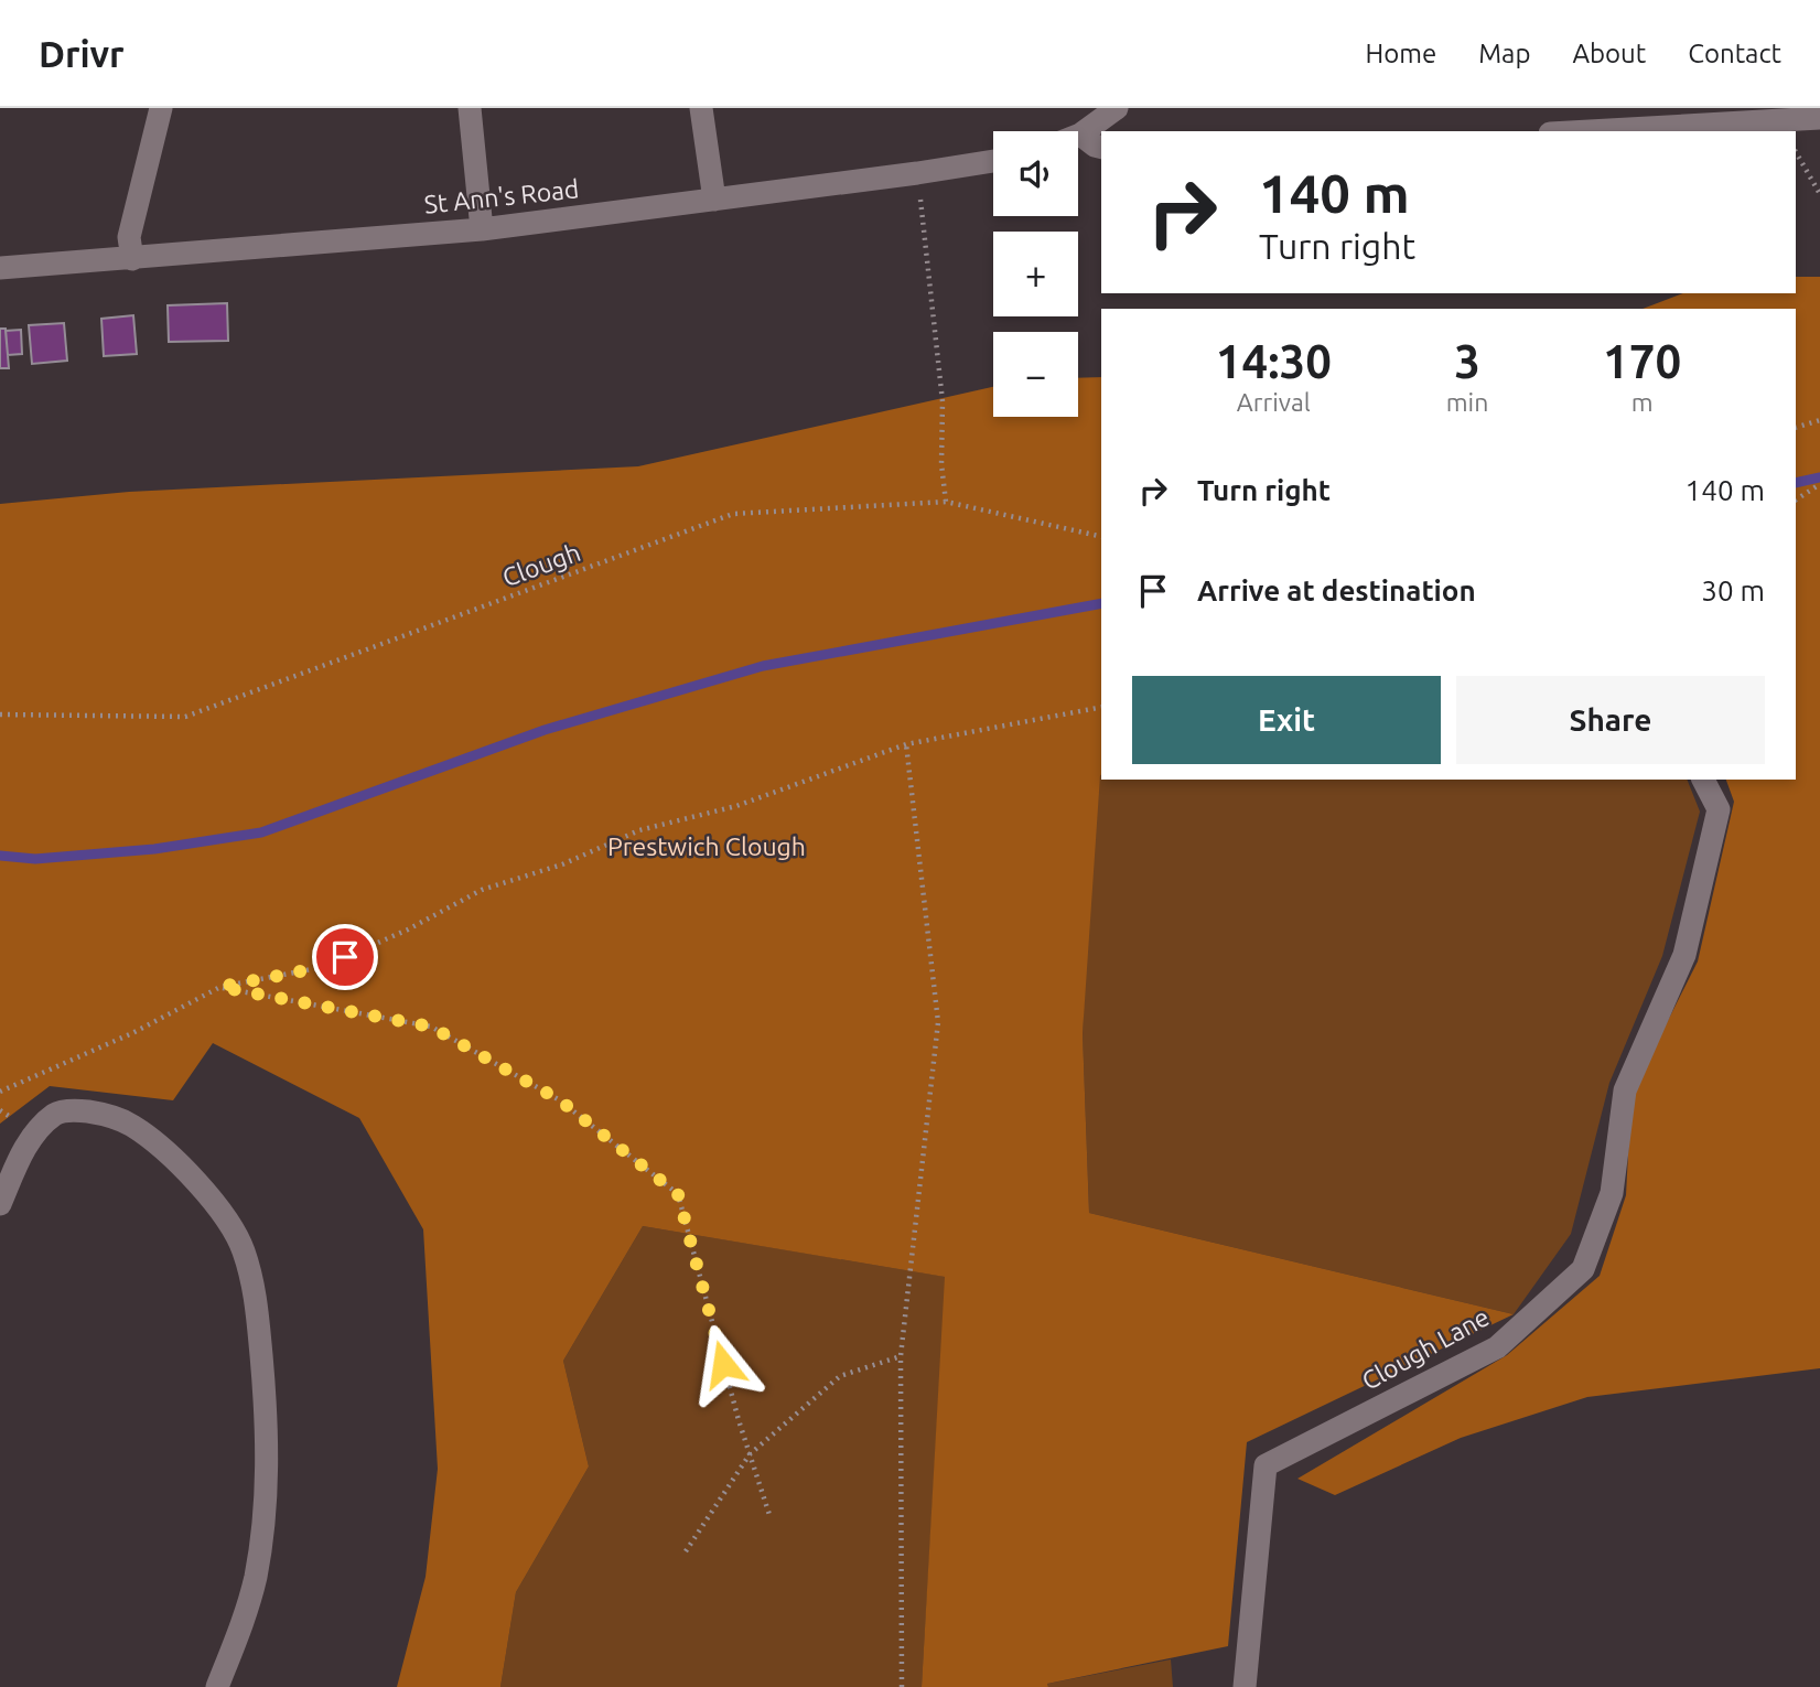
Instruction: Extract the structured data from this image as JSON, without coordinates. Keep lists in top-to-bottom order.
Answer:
{
  "streets": {
    "street": ["St Ann's Road", "Clough Lane"],
    "path": ["Clough"]
  },
  "parks": ["Prestwich Clough"],
  "page": {
    "header": "Drivr",
    "nav": [
      "Home",
      "Map",
      "About",
      "Contact"
    ],
    "map_buttons": ["+", "−"],
    "turn": ["140 m", "Turn right"],
    "eta": [
      "14:30",
      "Arrival",
      "3",
      "min",
      "170",
      "m"
    ],
    "list": [
      {
        "name": "Turn right",
        "value": "140 m"
      },
      {
        "name": "Arrive at destination",
        "value": "30 m"
      }
    ],
    "buttons": ["Exit", "Share"]
  }
}
